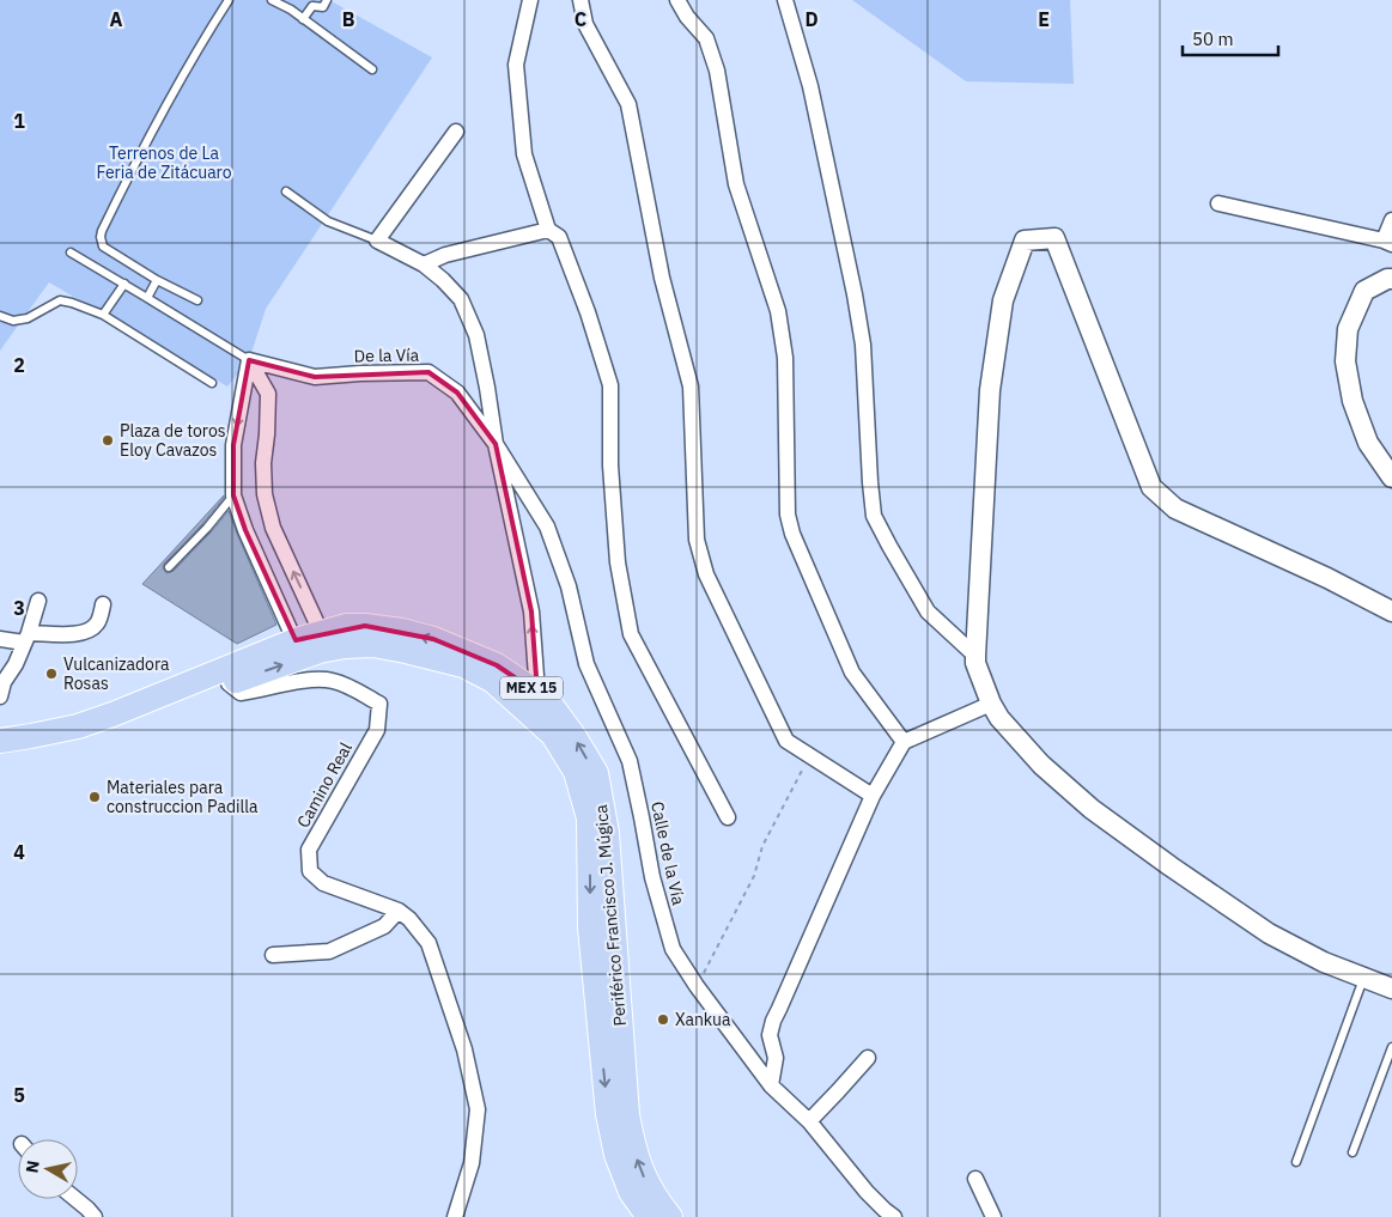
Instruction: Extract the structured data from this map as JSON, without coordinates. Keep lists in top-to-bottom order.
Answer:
{
  "streets": {
    "main road": ["MEX 15", "Periférico Francisco J. Múgica"],
    "street": ["De la Vía", "Camino Real", "Calle de la Vía"]
  },
  "crossings": [
    ["De la Vía", "Calle de la Vía"],
    ["Camino Real", "Periférico Francisco J. Múgica"]
  ],
  "parks": ["Terrenos de La Feria de Zitácuaro"],
  "places": [
    "Plaza de toros Eloy Cavazos",
    "Vulcanizadora Rosas",
    "Materiales para construccion Padilla",
    "Xankua"
  ],
  "scale_bar": "50 m",
  "north": "left",
  "grid": {
    "columns": [
      "A",
      "B",
      "C",
      "D",
      "E"
    ],
    "rows": [
      "1",
      "2",
      "3",
      "4",
      "5"
    ]
  }
}
